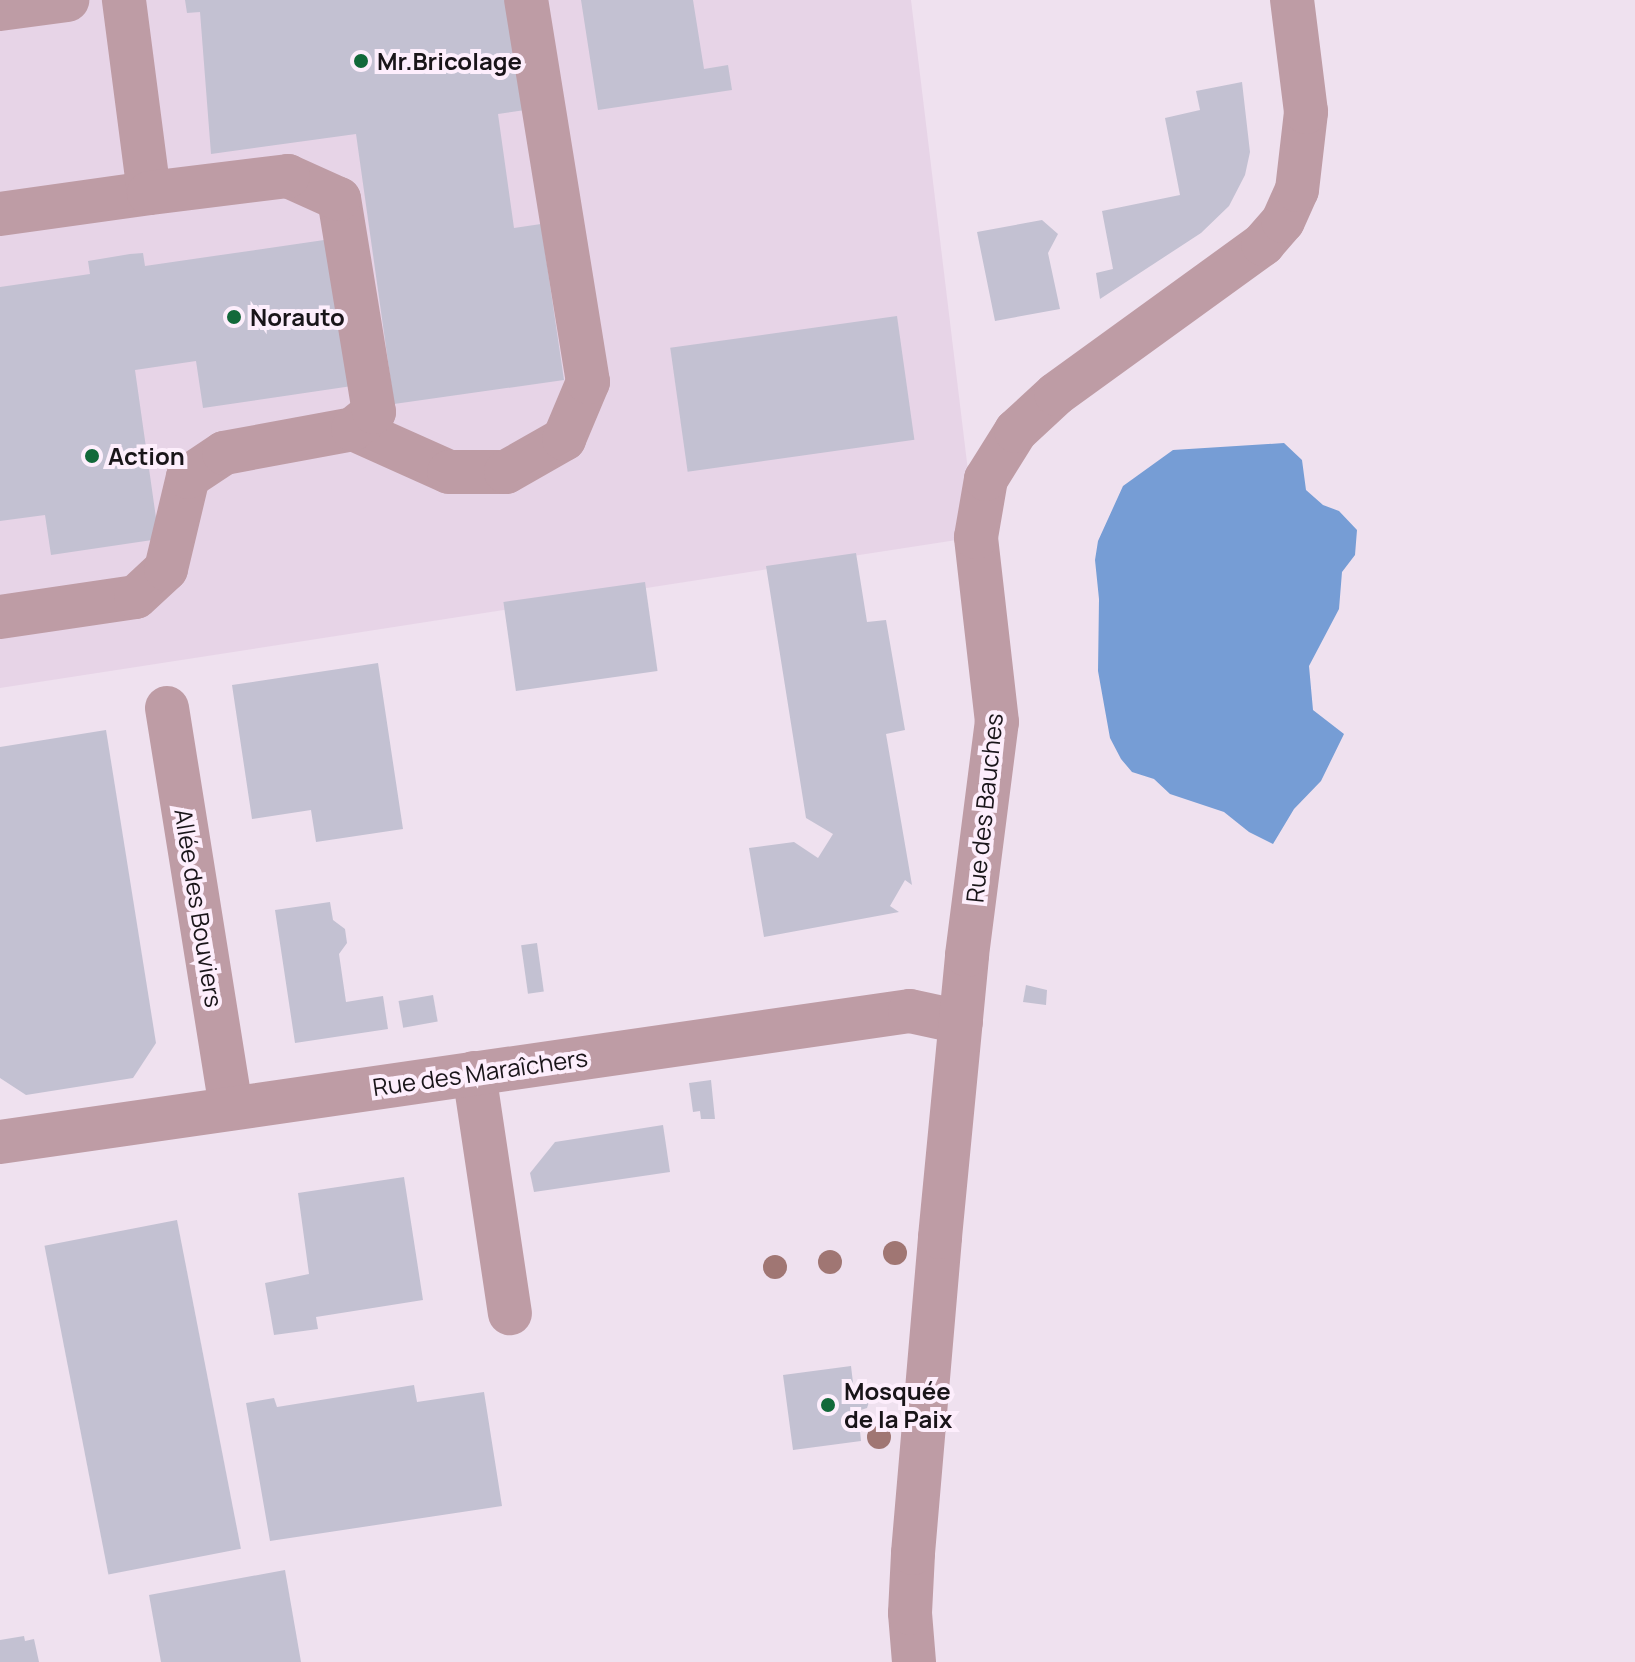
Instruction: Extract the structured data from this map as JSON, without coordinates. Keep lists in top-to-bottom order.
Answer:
{
  "streets": {
    "street": ["Rue des Bauches", "Allée des Bouviers", "Rue des Maraîchers"]
  },
  "crossings": [
    ["Rue des Bauches", "Rue des Maraîchers"],
    ["Allée des Bouviers", "Rue des Maraîchers"]
  ],
  "places": [
    "Mr.Bricolage",
    "Norauto",
    "Action",
    "Mosquée de la Paix"
  ]
}
